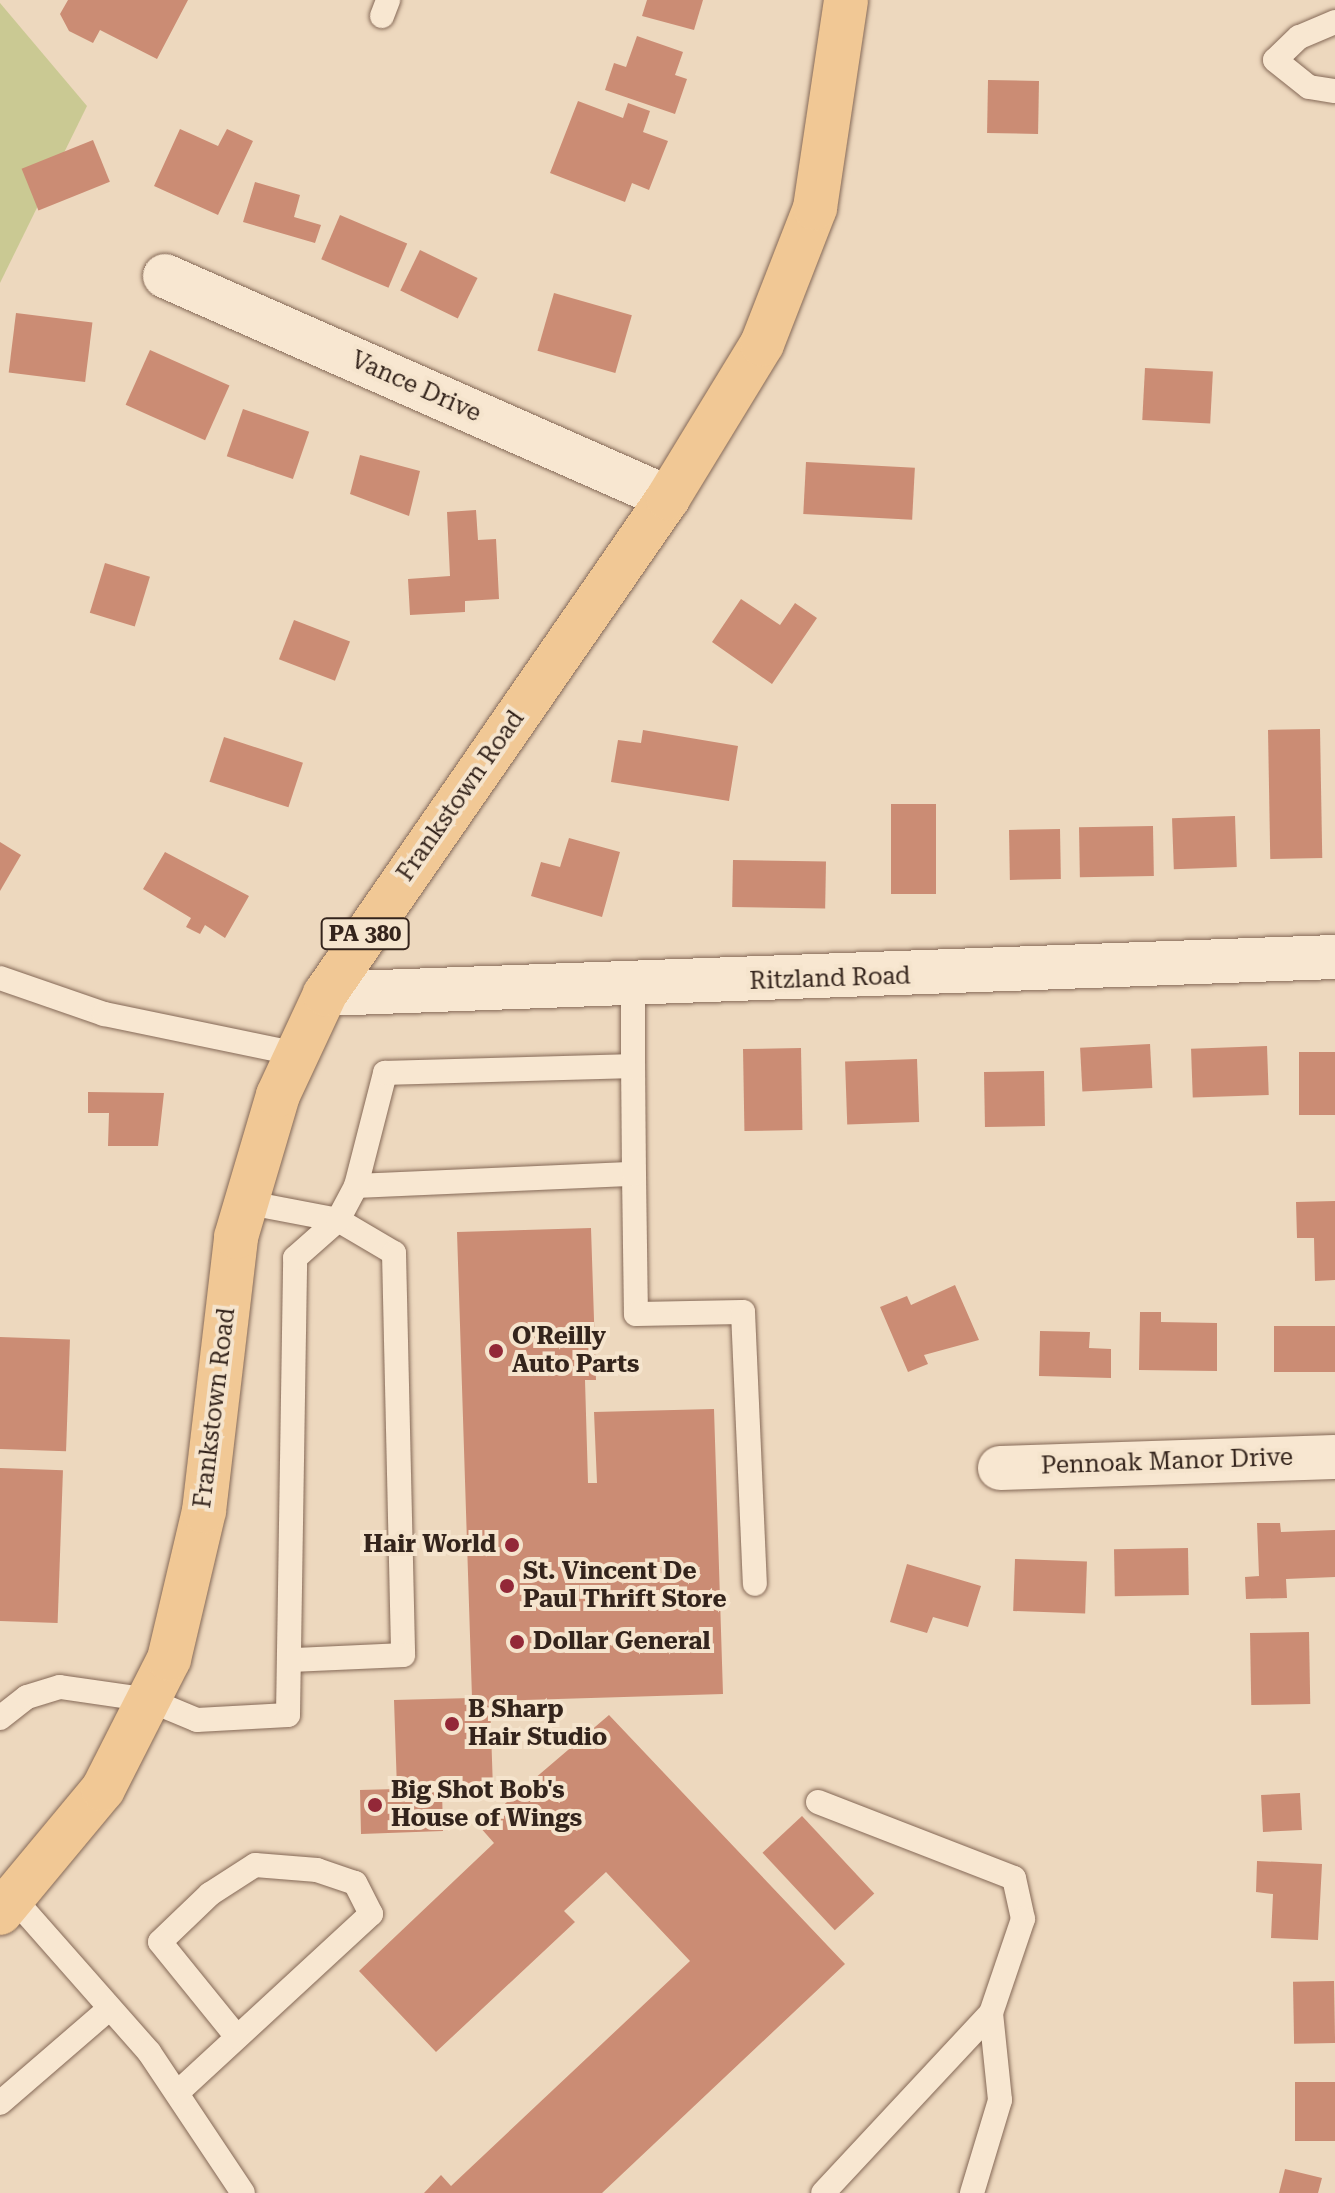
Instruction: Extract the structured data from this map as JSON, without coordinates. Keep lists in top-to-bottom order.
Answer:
{
  "streets": {
    "main road": ["Frankstown Road", "PA 380"],
    "street": ["Vance Drive", "Ritzland Road", "Pennoak Manor Drive"]
  },
  "crossings": [
    ["Vance Drive", "Frankstown Road"],
    ["Frankstown Road", "Ritzland Road"]
  ],
  "places": [
    "O'Reilly Auto Parts",
    "Hair World",
    "St. Vincent De Paul Thrift Store",
    "Dollar General",
    "B Sharp Hair Studio",
    "Big Shot Bob's House of Wings"
  ]
}
